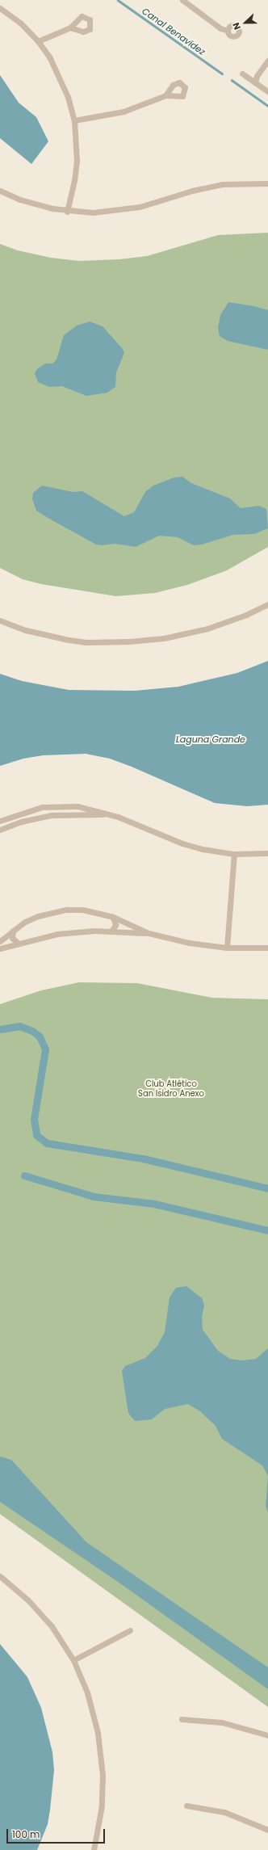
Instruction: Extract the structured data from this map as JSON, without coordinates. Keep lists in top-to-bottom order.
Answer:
{
  "water": ["Canal Benavídez", "Laguna Grande"],
  "parks": ["Club Atlético San Isidro Anexo"],
  "scale_bar": "100 m",
  "north": "left"
}
